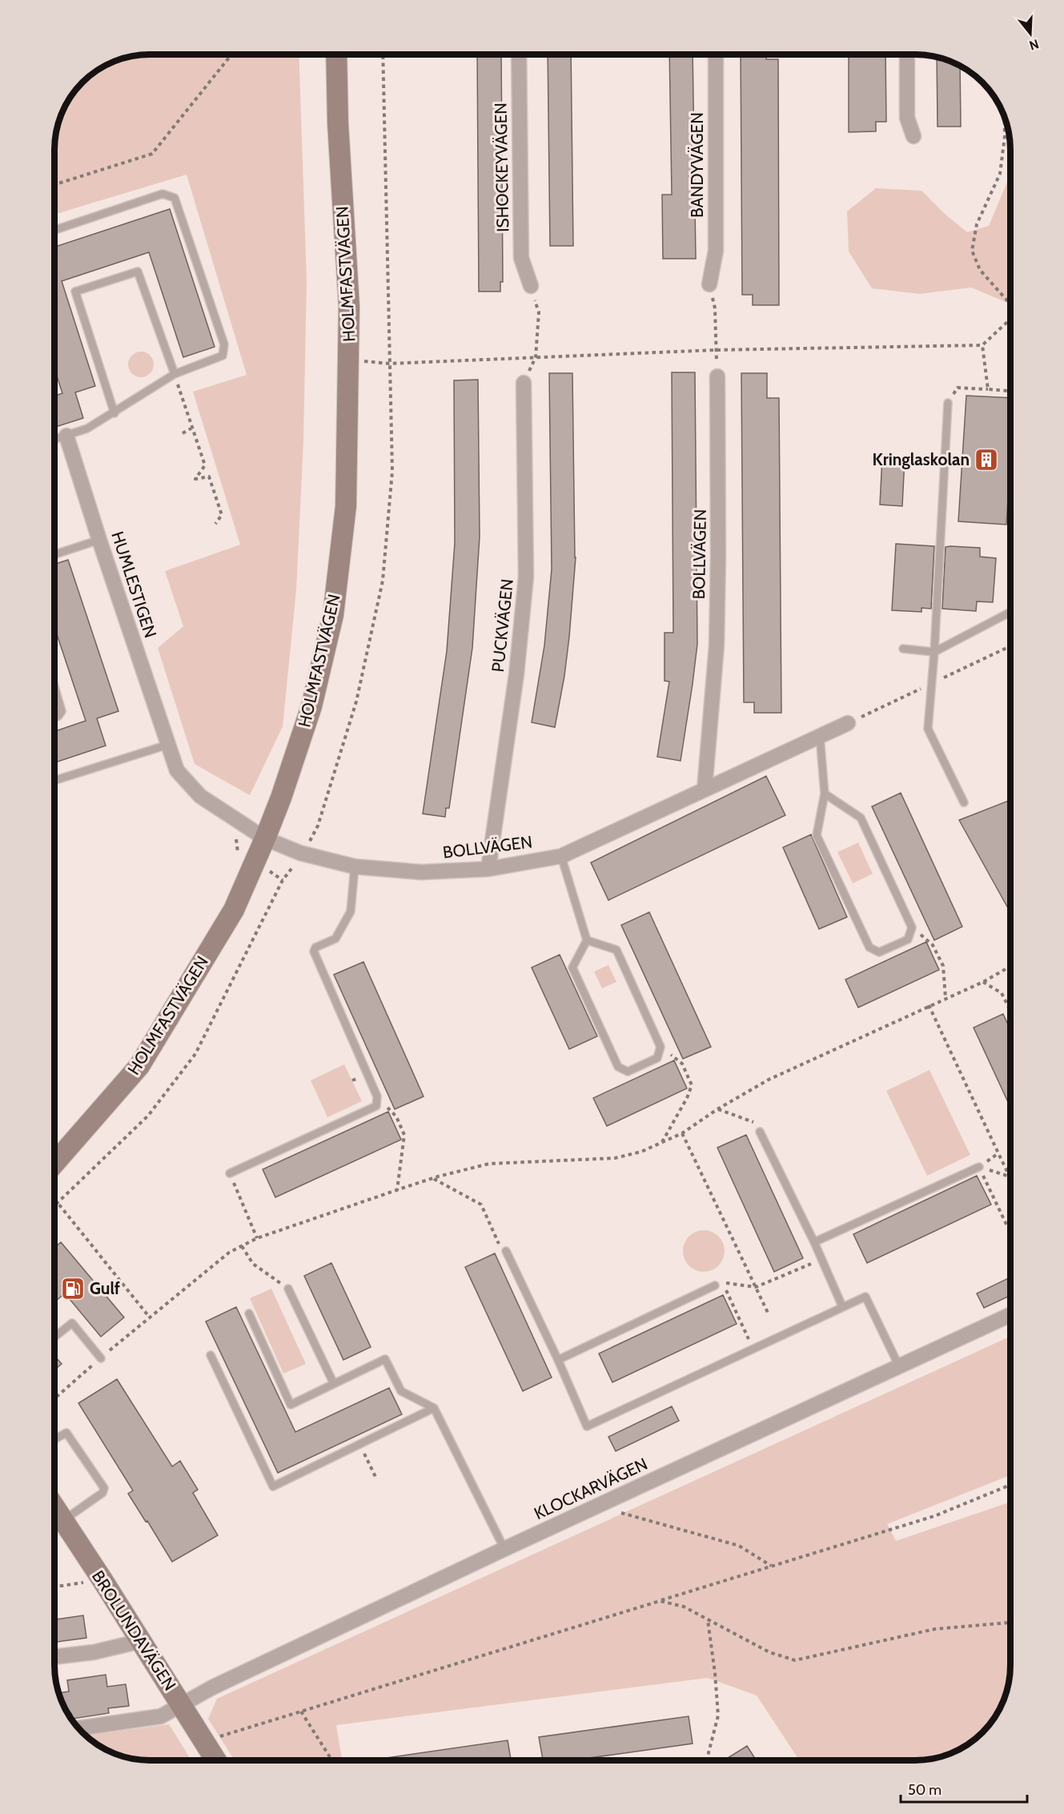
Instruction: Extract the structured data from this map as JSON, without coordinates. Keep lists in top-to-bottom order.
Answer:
{
  "streets": {
    "street": [
      "BANDYVÄGEN",
      "ISHOCKEYVÄGEN",
      "HOLMFASTVÄGEN",
      "BOLLVÄGEN",
      "HUMLESTIGEN",
      "PUCKVÄGEN",
      "KLOCKARVÄGEN",
      "BROLUNDAVÄGEN"
    ]
  },
  "crossings": [
    ["HOLMFASTVÄGEN", "BOLLVÄGEN"],
    ["HOLMFASTVÄGEN", "HUMLESTIGEN"],
    ["BOLLVÄGEN", "HUMLESTIGEN"],
    ["BOLLVÄGEN", "PUCKVÄGEN"],
    ["KLOCKARVÄGEN", "BROLUNDAVÄGEN"]
  ],
  "places": {
    "building": ["Kringlaskolan"],
    "fuel station": ["Gulf"]
  },
  "scale_bar": "50 m",
  "north": "bottom"
}
